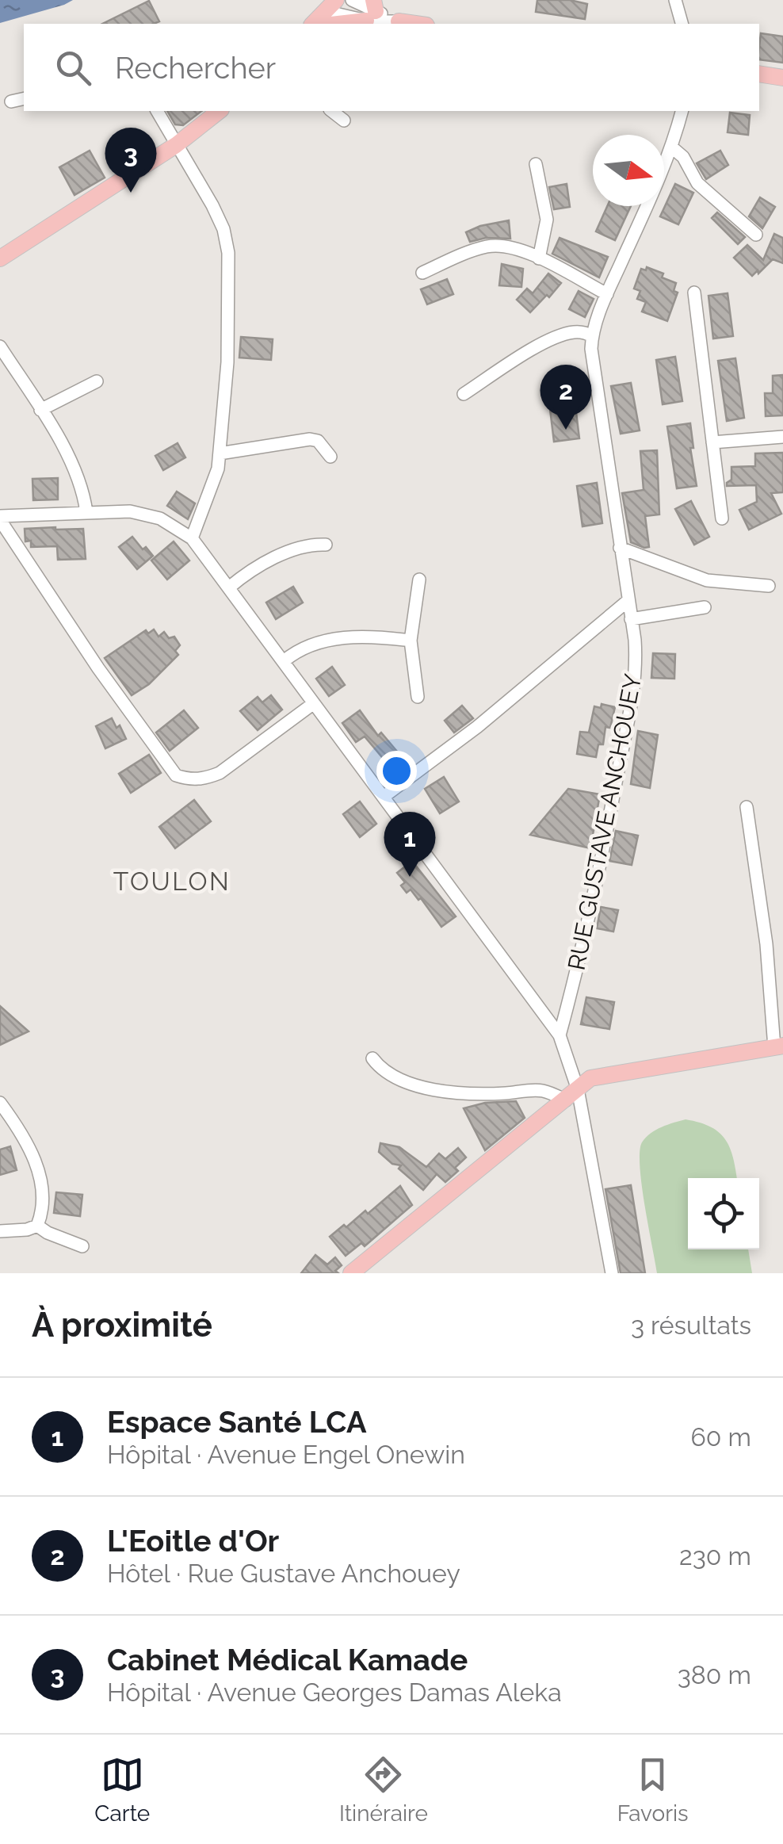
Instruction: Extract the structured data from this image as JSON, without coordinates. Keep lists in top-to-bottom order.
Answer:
{
  "streets": {
    "street": ["RUE GUSTAVE ANCHOUEY"]
  },
  "districts": ["TOULON"],
  "north": "right",
  "page": {
    "search": "Rechercher",
    "pins": ["3", "2", "1"],
    "heading": ["À proximité", "3 résultats"],
    "list": [
      {
        "mark": "1",
        "name": "Espace Santé LCA",
        "note": "Hôpital · Avenue Engel Onewin",
        "value": "60 m"
      },
      {
        "mark": "2",
        "name": "L'Eoitle d'Or",
        "note": "Hôtel · Rue Gustave Anchouey",
        "value": "230 m"
      },
      {
        "mark": "3",
        "name": "Cabinet Médical Kamade",
        "note": "Hôpital · Avenue Georges Damas Aleka",
        "value": "380 m"
      }
    ],
    "nav": ["Carte", "Itinéraire", "Favoris"]
  }
}
